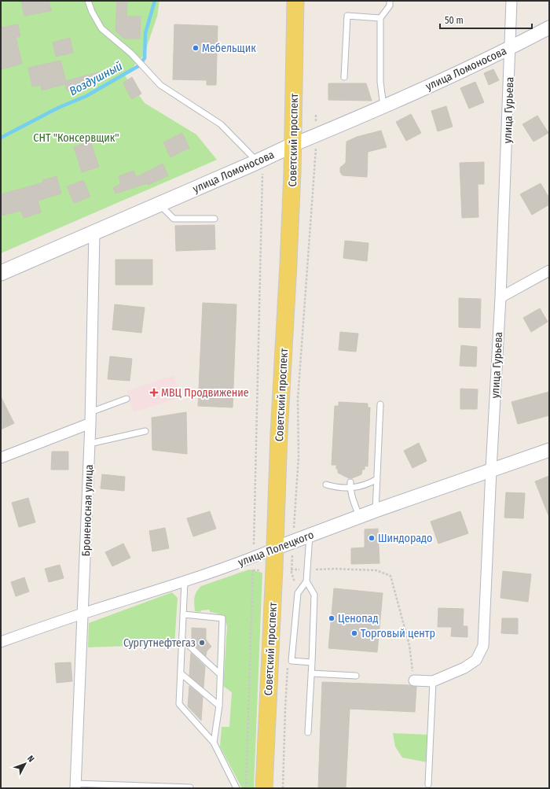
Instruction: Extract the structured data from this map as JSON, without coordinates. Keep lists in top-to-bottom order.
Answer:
{
  "streets": {
    "main road": ["улица Ломоносова", "Советский проспект"],
    "street": ["улица Гурьева", "Броненосная улица", "улица Полецкого"]
  },
  "crossings": [
    ["улица Ломоносова", "улица Гурьева"],
    ["улица Ломоносова", "Советский проспект"],
    ["улица Ломоносова", "Броненосная улица"],
    ["улица Гурьева", "улица Полецкого"],
    ["Советский проспект", "улица Полецкого"],
    ["Броненосная улица", "улица Полецкого"]
  ],
  "water": ["Воздушный"],
  "parks": ["СНТ \"Консервщик\""],
  "places": {
    "other": [
      "Мебельщик",
      "Шиндорадо",
      "Ценопад",
      "Торговый центр",
      "Сургутнефтегаз"
    ],
    "health": ["МВЦ Продвижение"]
  },
  "scale_bar": "50 m",
  "north": "top right"
}
